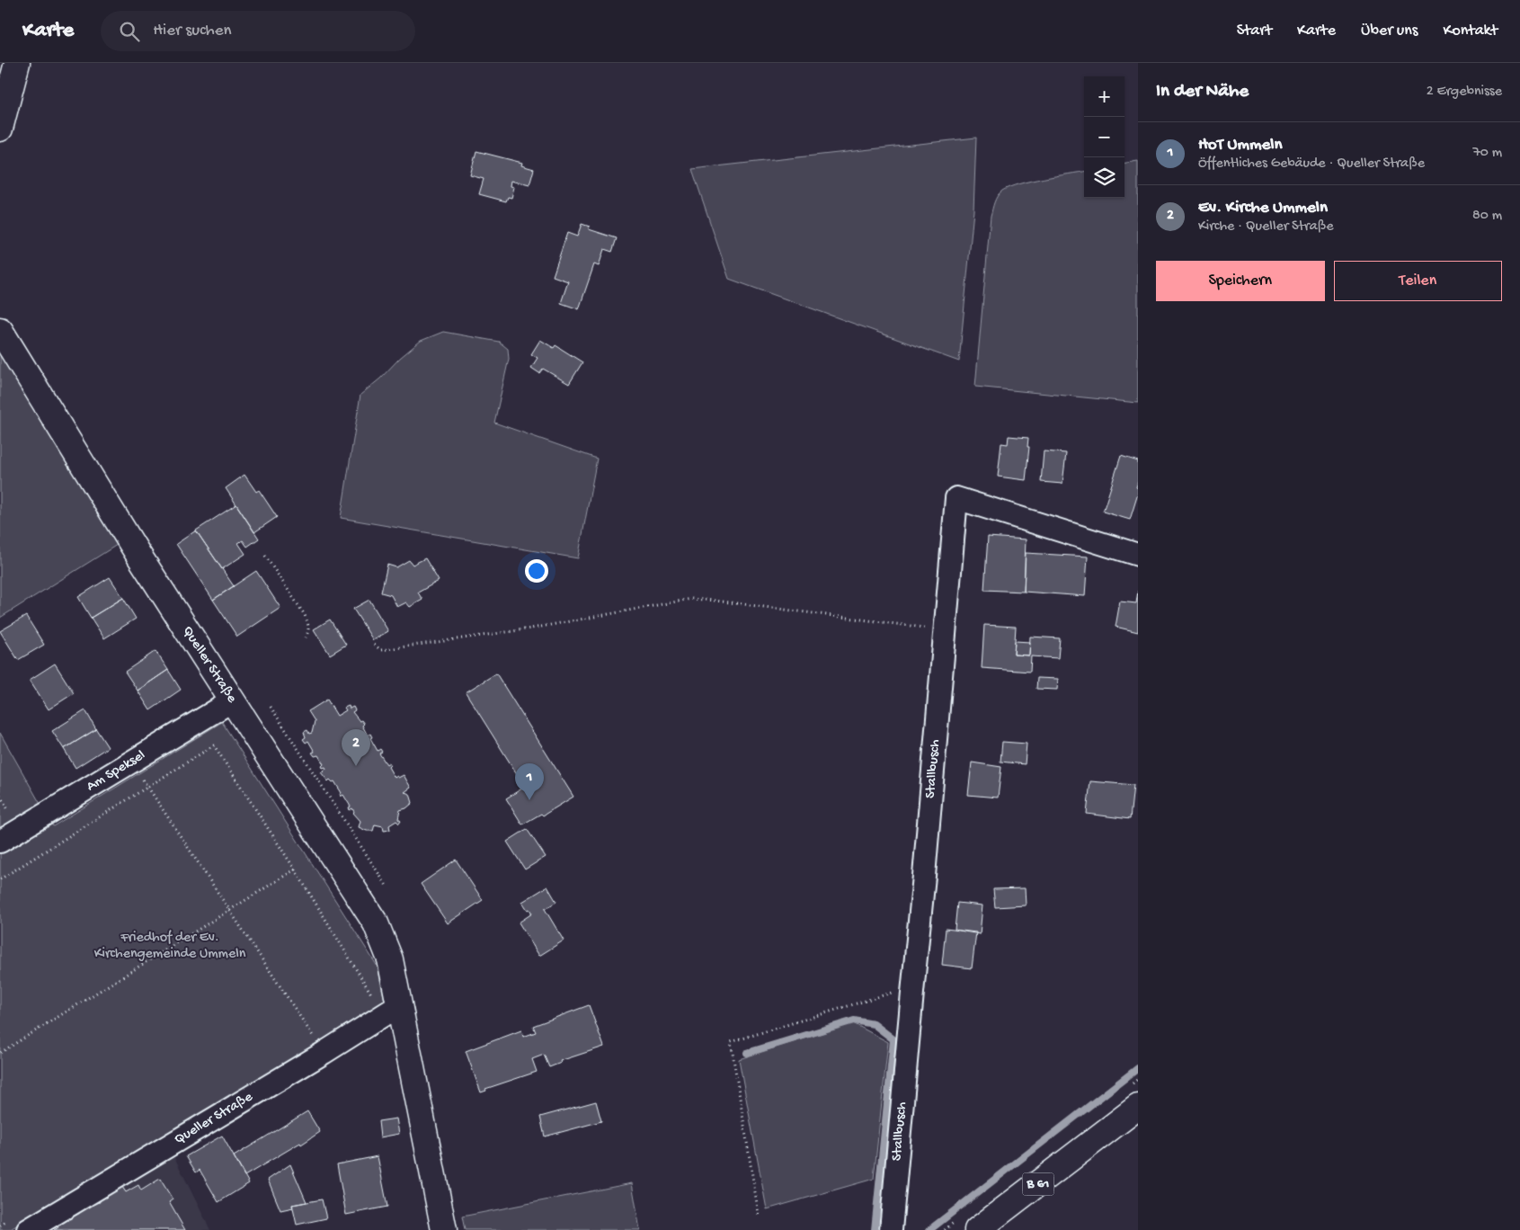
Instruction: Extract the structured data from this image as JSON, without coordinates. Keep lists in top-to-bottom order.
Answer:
{
  "streets": {
    "street": [
      "Queller Straße",
      "Stallbusch",
      "Am Speksel",
      "B 61"
    ]
  },
  "crossings": [
    ["Queller Straße", "Am Speksel"]
  ],
  "parks": ["Friedhof der Ev. Kirchengemeinde Ummeln"],
  "page": {
    "header": "Karte",
    "search": "Hier suchen",
    "nav": [
      "Start",
      "Karte",
      "Über uns",
      "Kontakt"
    ],
    "heading": ["In der Nähe", "2 Ergebnisse"],
    "map_buttons": ["+", "−"],
    "list": [
      {
        "mark": "1",
        "name": "HoT Ummeln",
        "note": "Öffentliches Gebäude · Queller Straße",
        "value": "70 m"
      },
      {
        "mark": "2",
        "name": "Ev. Kirche Ummeln",
        "note": "Kirche · Queller Straße",
        "value": "80 m"
      }
    ],
    "buttons": ["Speichern", "Teilen"],
    "pins": ["2", "1"]
  }
}
